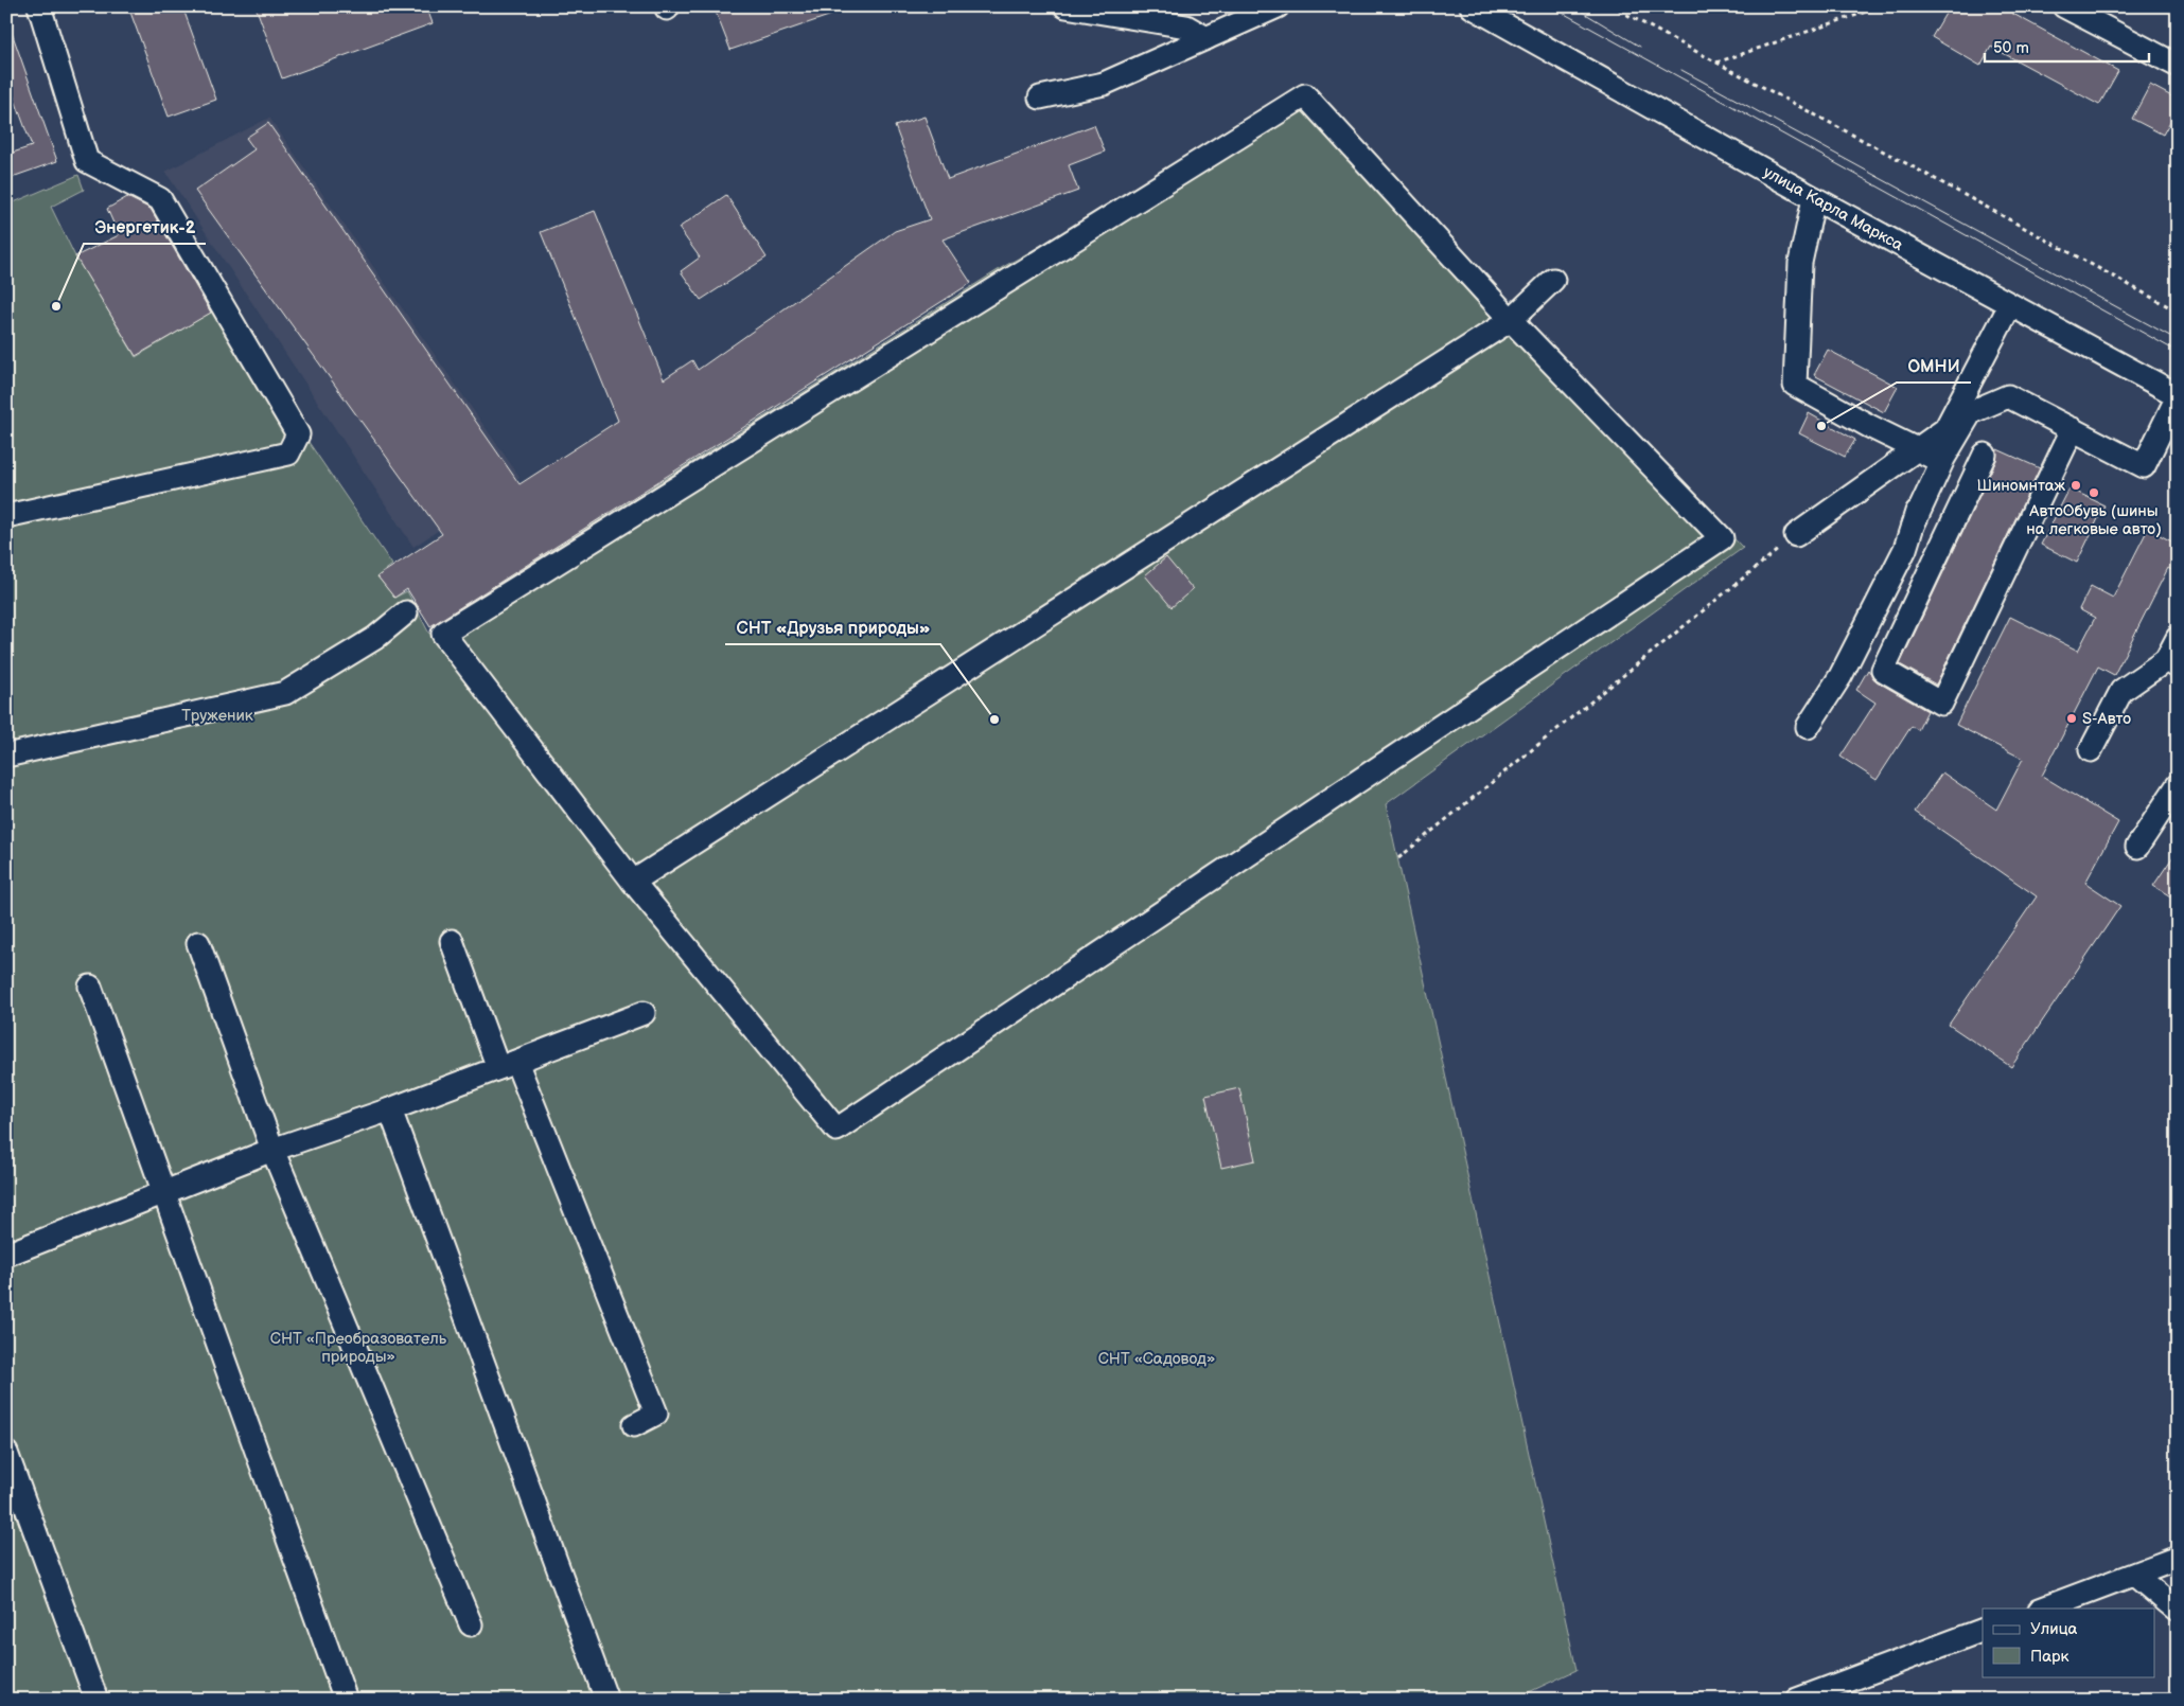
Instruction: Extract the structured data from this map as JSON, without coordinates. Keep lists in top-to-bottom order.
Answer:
{
  "streets": {
    "street": ["улица Карла Маркса"]
  },
  "parks": ["Труженик", "СНТ «Преобразователь природы»", "СНТ «Садовод»"],
  "places": [
    "Энергетик-2",
    "ОМНИ",
    "Шиномнтаж",
    "АвтоОбувь (шины на легковые авто)",
    "S-Авто",
    "СНТ «Друзья природы»"
  ],
  "legend": ["Улица", "Парк"],
  "scale_bar": "50 m"
}
